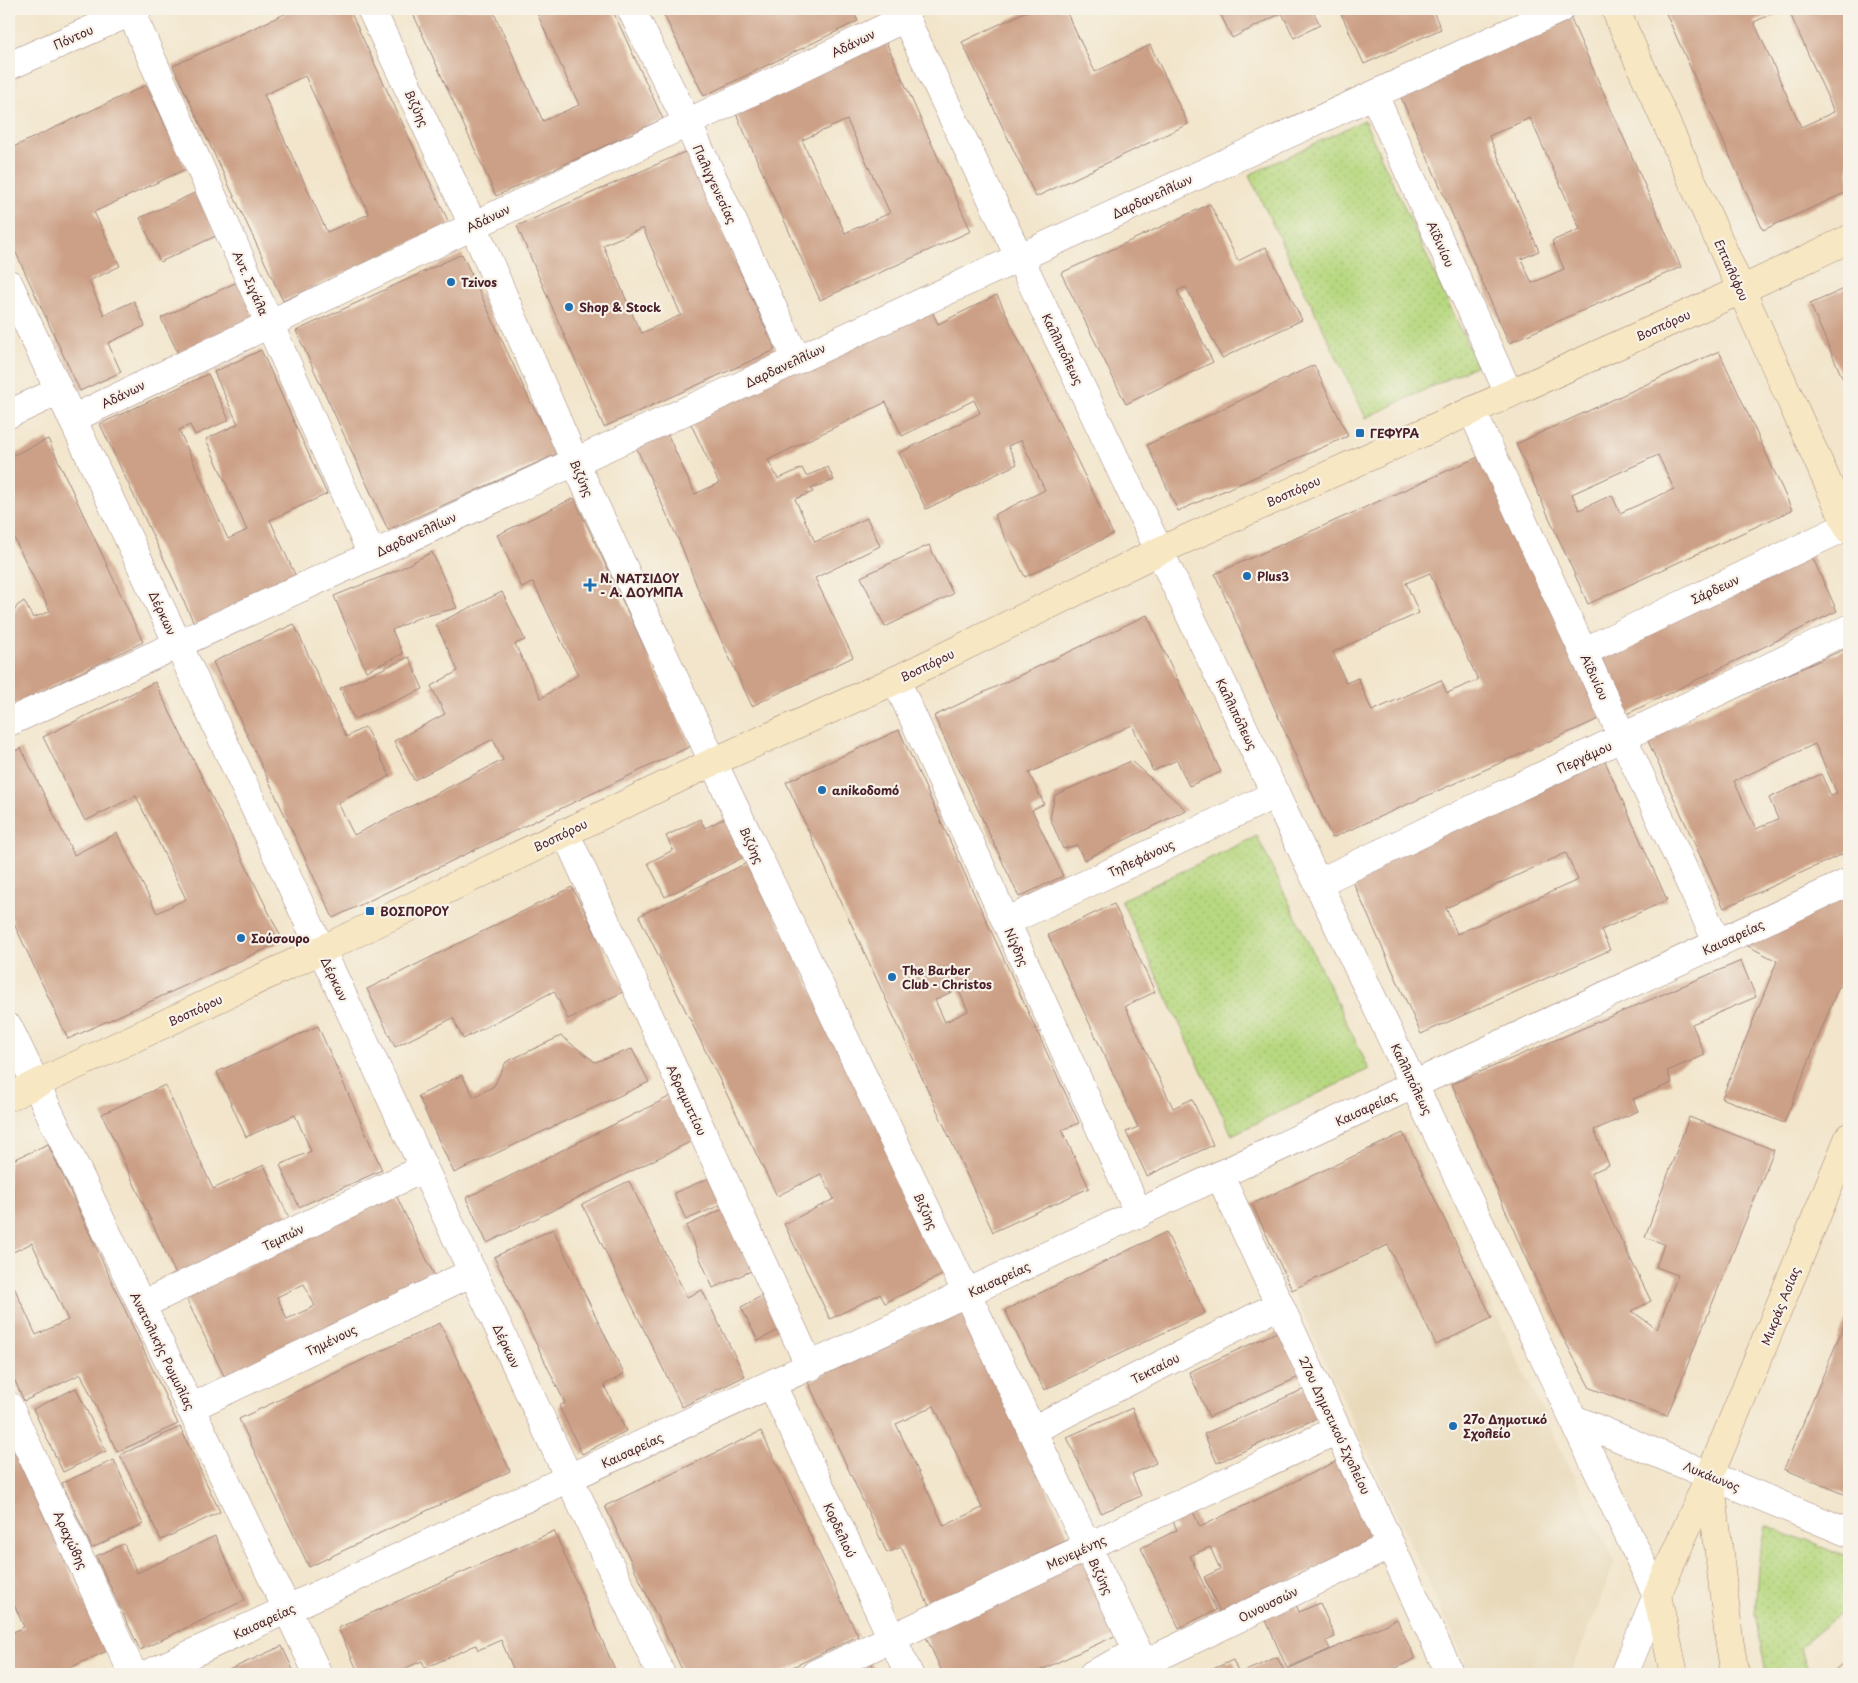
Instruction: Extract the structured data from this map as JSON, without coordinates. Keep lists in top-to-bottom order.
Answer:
{
  "streets": {
    "street": [
      "Πόντου",
      "Αδάνων",
      "Βιζύης",
      "Παλιγγενεσίας",
      "Δαρδανελλίων",
      "Αϊδινίου",
      "Επταλόφου",
      "Αντ. Σιγάλα",
      "Βοσπόρου",
      "Καλλιπόλεως",
      "Σάρδεων",
      "Δέρκων",
      "Περγάμου",
      "Τηλεφάνους",
      "Καισαρείας",
      "Νίγδης",
      "Αδραμυττίου",
      "Τεμπών",
      "Μικράς Ασίας",
      "Τημένους",
      "Ανατολικής Ρωμυλίας",
      "Τεκταίου",
      "27ου Δημοτικού Σχολείου",
      "Λυκάωνος",
      "Κορδελιού",
      "Αραχώβης",
      "Μενεμένης",
      "Οινουσσών"
    ]
  },
  "crossings": [
    ["Πόντου", "Αντ. Σιγάλα"],
    ["Αδάνων", "Βιζύης"],
    ["Αδάνων", "Παλιγγενεσίας"],
    ["Αδάνων", "Αντ. Σιγάλα"],
    ["Αδάνων", "Καλλιπόλεως"],
    ["Αδάνων", "Δέρκων"],
    ["Βιζύης", "Δαρδανελλίων"],
    ["Βιζύης", "Βοσπόρου"],
    ["Βιζύης", "Καισαρείας"],
    ["Βιζύης", "Τεκταίου"],
    ["Βιζύης", "Μενεμένης"],
    ["Βιζύης", "Οινουσσών"],
    ["Παλιγγενεσίας", "Δαρδανελλίων"],
    ["Δαρδανελλίων", "Αϊδινίου"],
    ["Δαρδανελλίων", "Αντ. Σιγάλα"],
    ["Δαρδανελλίων", "Καλλιπόλεως"],
    ["Δαρδανελλίων", "Δέρκων"],
    ["Αϊδινίου", "Βοσπόρου"],
    ["Αϊδινίου", "Σάρδεων"],
    ["Αϊδινίου", "Περγάμου"],
    ["Αϊδινίου", "Καισαρείας"],
    ["Επταλόφου", "Βοσπόρου"],
    ["Επταλόφου", "Σάρδεων"],
    ["Βοσπόρου", "Καλλιπόλεως"],
    ["Βοσπόρου", "Δέρκων"],
    ["Βοσπόρου", "Νίγδης"],
    ["Βοσπόρου", "Αδραμυττίου"],
    ["Βοσπόρου", "Ανατολικής Ρωμυλίας"],
    ["Καλλιπόλεως", "Περγάμου"],
    ["Καλλιπόλεως", "Τηλεφάνους"],
    ["Καλλιπόλεως", "Καισαρείας"],
    ["Καλλιπόλεως", "Μικράς Ασίας"],
    ["Καλλιπόλεως", "Λυκάωνος"],
    ["Δέρκων", "Καισαρείας"],
    ["Δέρκων", "Τεμπών"],
    ["Δέρκων", "Τημένους"],
    ["Τηλεφάνους", "Νίγδης"],
    ["Καισαρείας", "Νίγδης"],
    ["Καισαρείας", "Αδραμυττίου"],
    ["Καισαρείας", "Ανατολικής Ρωμυλίας"],
    ["Καισαρείας", "27ου Δημοτικού Σχολείου"],
    ["Καισαρείας", "Κορδελιού"],
    ["Τεμπών", "Ανατολικής Ρωμυλίας"],
    ["Μικράς Ασίας", "Λυκάωνος"],
    ["Τημένους", "Ανατολικής Ρωμυλίας"],
    ["Τεκταίου", "27ου Δημοτικού Σχολείου"],
    ["27ου Δημοτικού Σχολείου", "Μενεμένης"],
    ["27ου Δημοτικού Σχολείου", "Οινουσσών"],
    ["Κορδελιού", "Μενεμένης"]
  ],
  "places": {
    "other": [
      "Tzivos",
      "Shop & Stock",
      "Plus3",
      "anikoδomό",
      "Σούσουρο",
      "The Barber Club - Christos",
      "27ο Δημοτικό Σχολείο"
    ],
    "transit": ["ΓΕΦΥΡΑ", "ΒΟΣΠΟΡΟΥ"],
    "health": ["Ν. ΝΑΤΣΙΔΟΥ - Α. ΔΟΥΜΠΑ"]
  }
}
